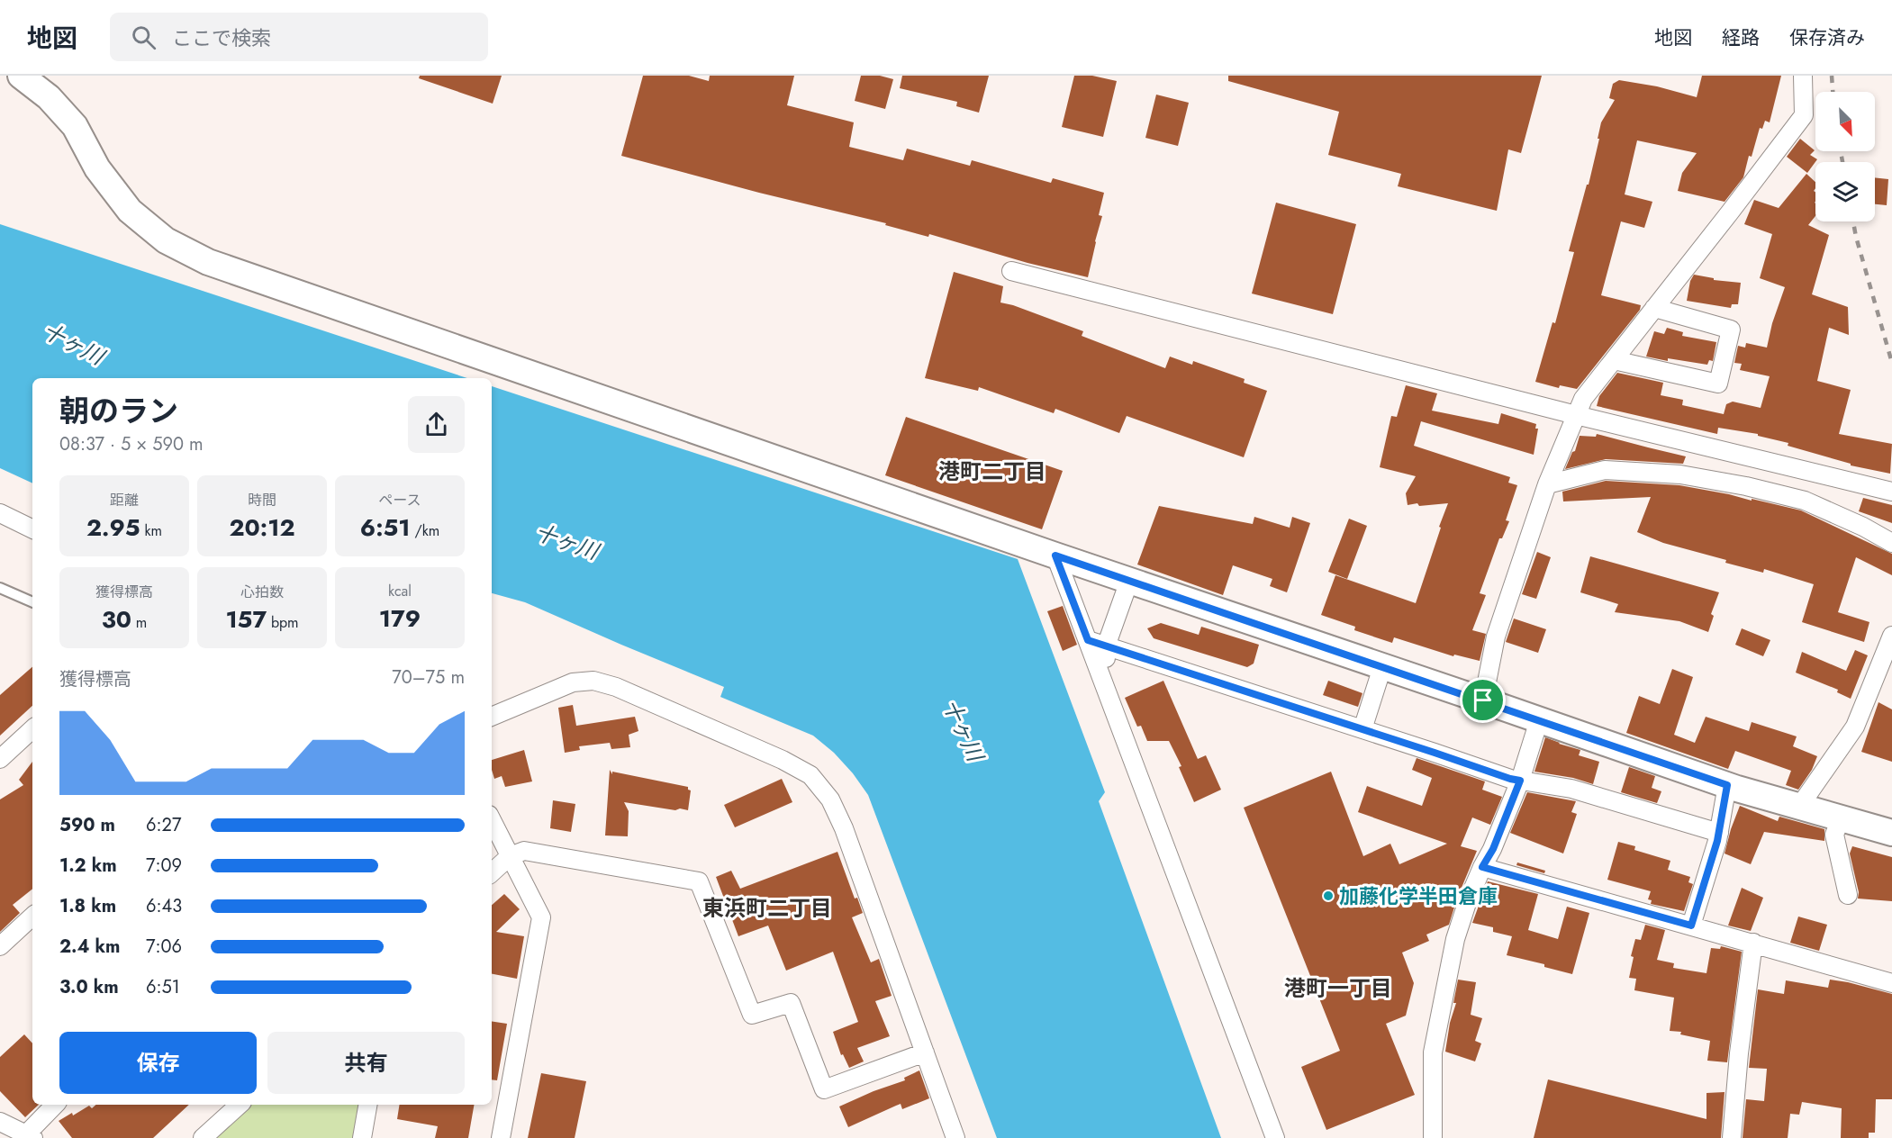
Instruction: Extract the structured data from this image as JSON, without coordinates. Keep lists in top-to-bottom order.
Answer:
{
  "districts": ["港町二丁目", "東浜町二丁目", "港町一丁目"],
  "water": ["十ヶ川"],
  "places": ["加藤化学半田倉庫"],
  "north": "bottom right",
  "page": {
    "header": "地図",
    "search": "ここで検索",
    "nav": ["地図", "経路", "保存済み"],
    "heading": ["朝のラン", "08:37 · 5 × 590 m"],
    "stats": [
      ["距離", "2.95 km"],
      ["時間", "20:12"],
      ["ペース", "6:51 /km"],
      ["獲得標高", "30 m"],
      ["心拍数", "157 bpm"],
      ["kcal", "179"]
    ],
    "chart": ["獲得標高", "70–75 m"],
    "list": [
      {
        "name": "590 m",
        "note": "6:27"
      },
      {
        "name": "1.2 km",
        "note": "7:09"
      },
      {
        "name": "1.8 km",
        "note": "6:43"
      },
      {
        "name": "2.4 km",
        "note": "7:06"
      },
      {
        "name": "3.0 km",
        "note": "6:51"
      }
    ],
    "buttons": ["保存", "共有"]
  }
}
